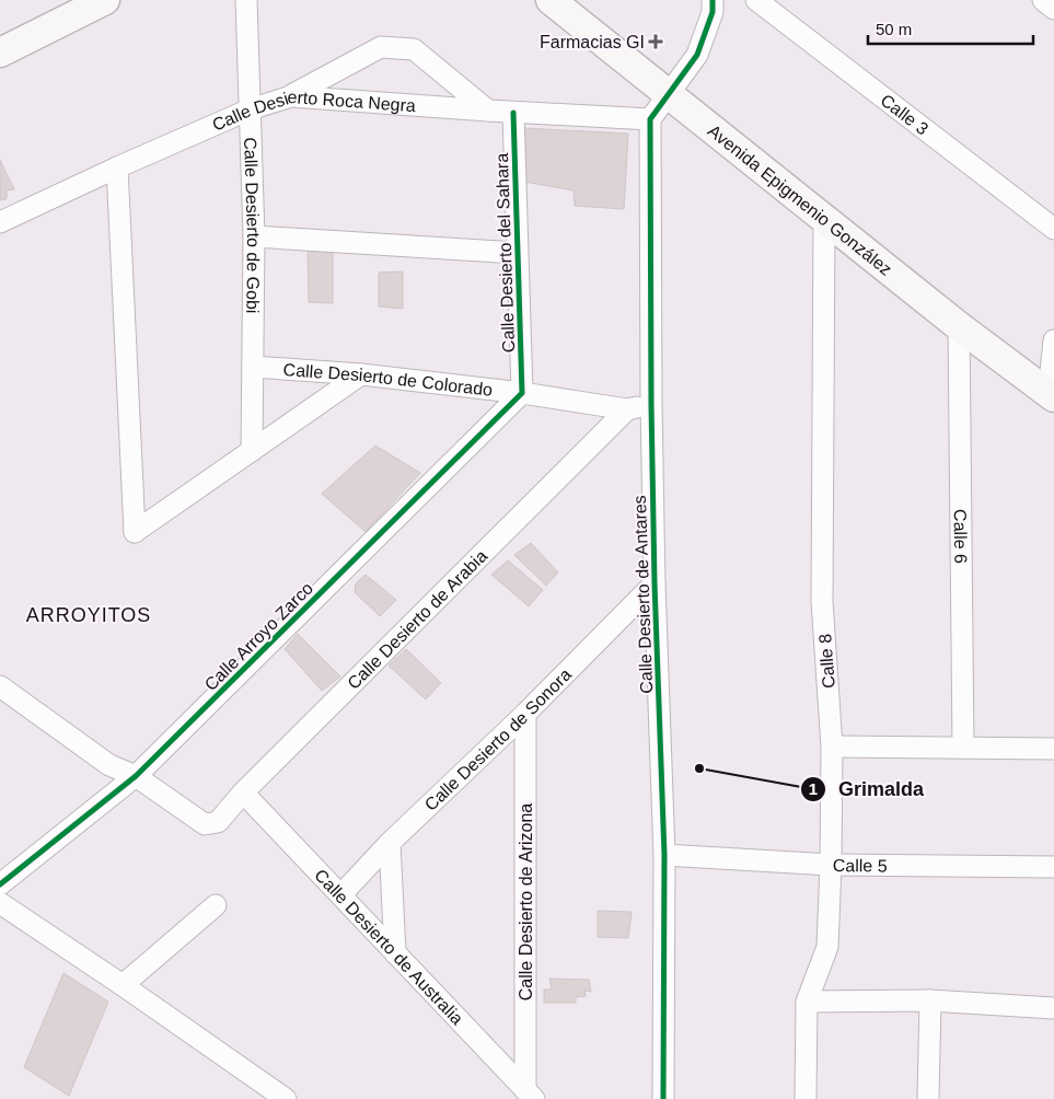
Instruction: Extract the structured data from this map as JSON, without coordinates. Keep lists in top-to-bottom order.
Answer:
{
  "streets": {
    "street": [
      "Calle 3",
      "Calle Desierto Roca Negra",
      "Avenida Epigmenio González",
      "Calle Desierto de Gobi",
      "Calle Desierto del Sahara",
      "Calle Desierto de Colorado",
      "Calle 6",
      "Calle Desierto de Antares",
      "Calle Desierto de Arabia",
      "Calle Arroyo Zarco",
      "Calle 8",
      "Calle Desierto de Sonora",
      "Calle 5",
      "Calle Desierto de Arizona",
      "Calle Desierto de Australia"
    ]
  },
  "crossings": [
    ["Calle Desierto Roca Negra", "Calle Desierto de Gobi"],
    ["Calle Desierto Roca Negra", "Calle Desierto del Sahara"],
    ["Calle Desierto Roca Negra", "Calle Desierto de Antares"],
    ["Avenida Epigmenio González", "Calle 6"],
    ["Avenida Epigmenio González", "Calle 8"],
    ["Calle Desierto de Gobi", "Calle Desierto de Colorado"],
    ["Calle Desierto del Sahara", "Calle Desierto de Colorado"],
    ["Calle Desierto del Sahara", "Calle Arroyo Zarco"],
    ["Calle Desierto de Colorado", "Calle Desierto de Antares"],
    ["Calle Desierto de Colorado", "Calle Desierto de Arabia"],
    ["Calle Desierto de Colorado", "Calle Arroyo Zarco"],
    ["Calle Desierto de Antares", "Calle Desierto de Sonora"],
    ["Calle Desierto de Antares", "Calle 5"],
    ["Calle Desierto de Arabia", "Calle Arroyo Zarco"],
    ["Calle Desierto de Arabia", "Calle Desierto de Australia"],
    ["Calle 8", "Calle 5"],
    ["Calle Desierto de Sonora", "Calle Desierto de Arizona"],
    ["Calle Desierto de Sonora", "Calle Desierto de Australia"],
    ["Calle Desierto de Arizona", "Calle Desierto de Australia"]
  ],
  "districts": ["ARROYITOS"],
  "places": {
    "health": ["Farmacias GI"],
    "other": ["Grimalda"]
  },
  "scale_bar": "50 m"
}
